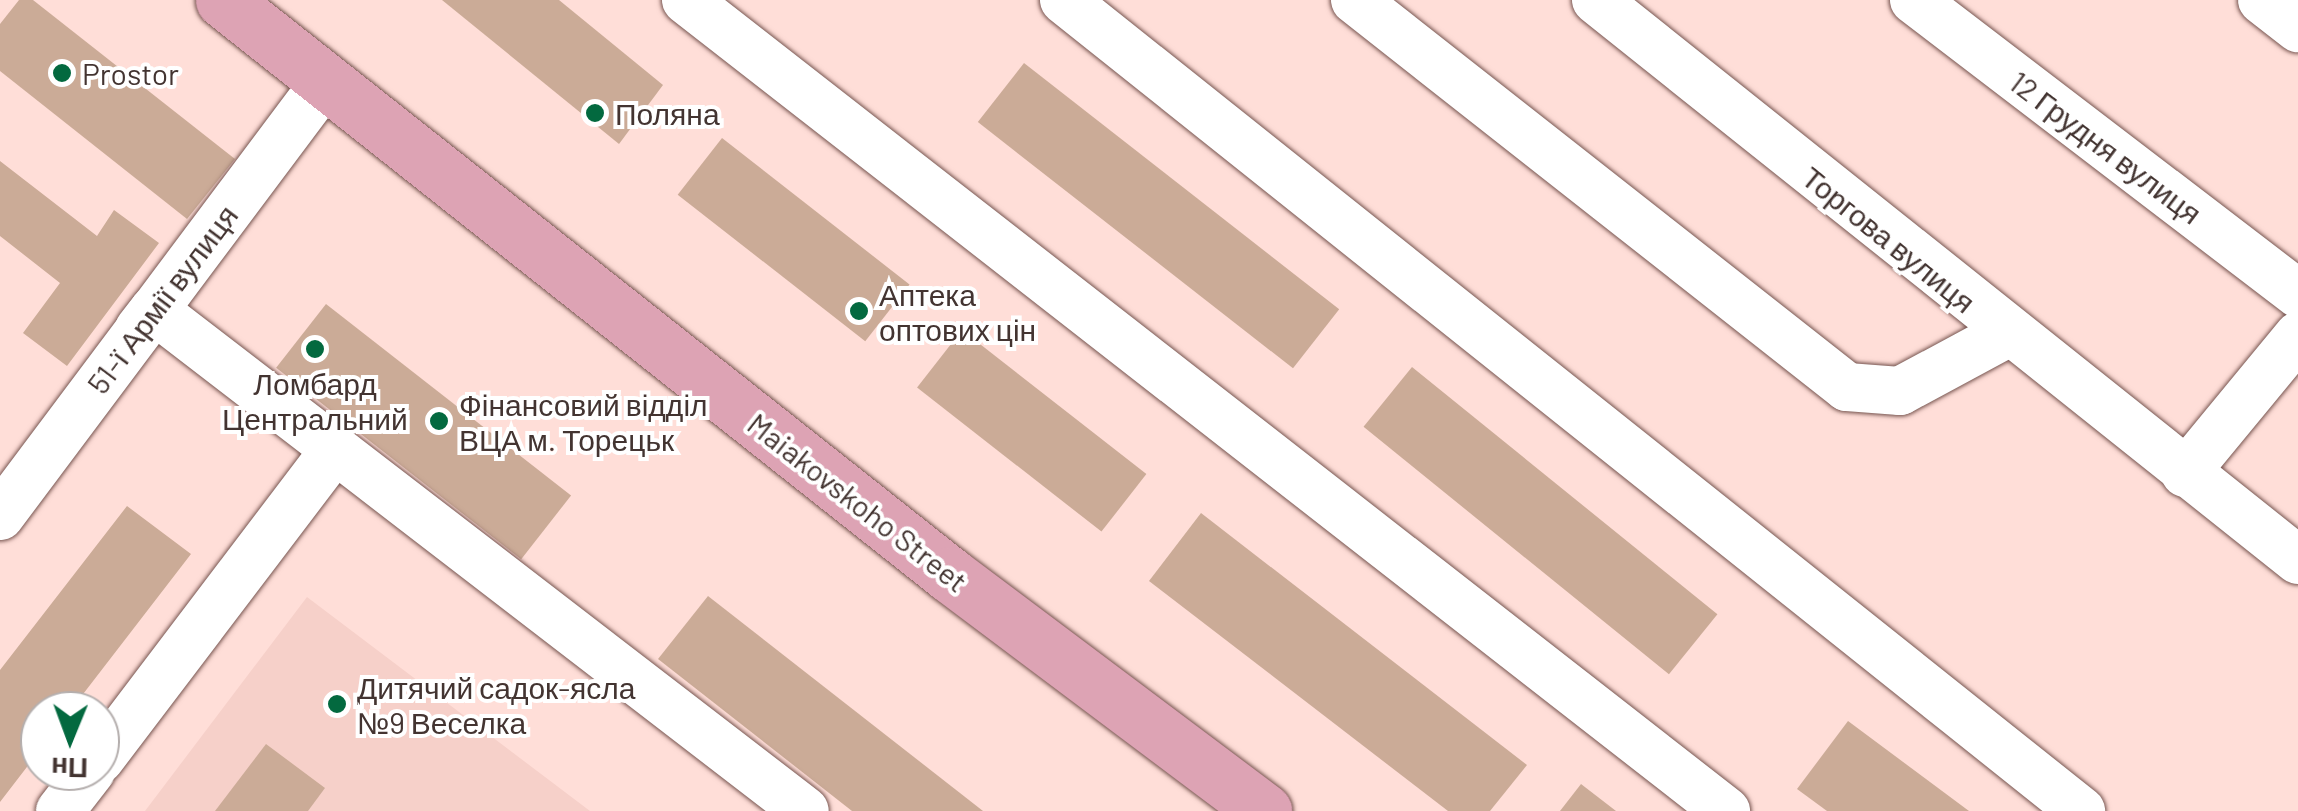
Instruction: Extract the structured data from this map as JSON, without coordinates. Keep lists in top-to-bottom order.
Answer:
{
  "streets": {
    "main road": ["Maiakovskoho Street"],
    "street": ["12 Грудня вулиця", "Торгова вулиця", "51-ї Армії вулиця"]
  },
  "crossings": [
    ["51-ї Армії вулиця", "Maiakovskoho Street"]
  ],
  "places": [
    "Prostor",
    "Поляна",
    "Аптека оптових цін",
    "Ломбард Центральний",
    "Фінансовий відділ ВЦА м. Торецьк",
    "Дитячий садок-ясла №9 Веселка"
  ],
  "north": "bottom"
}
